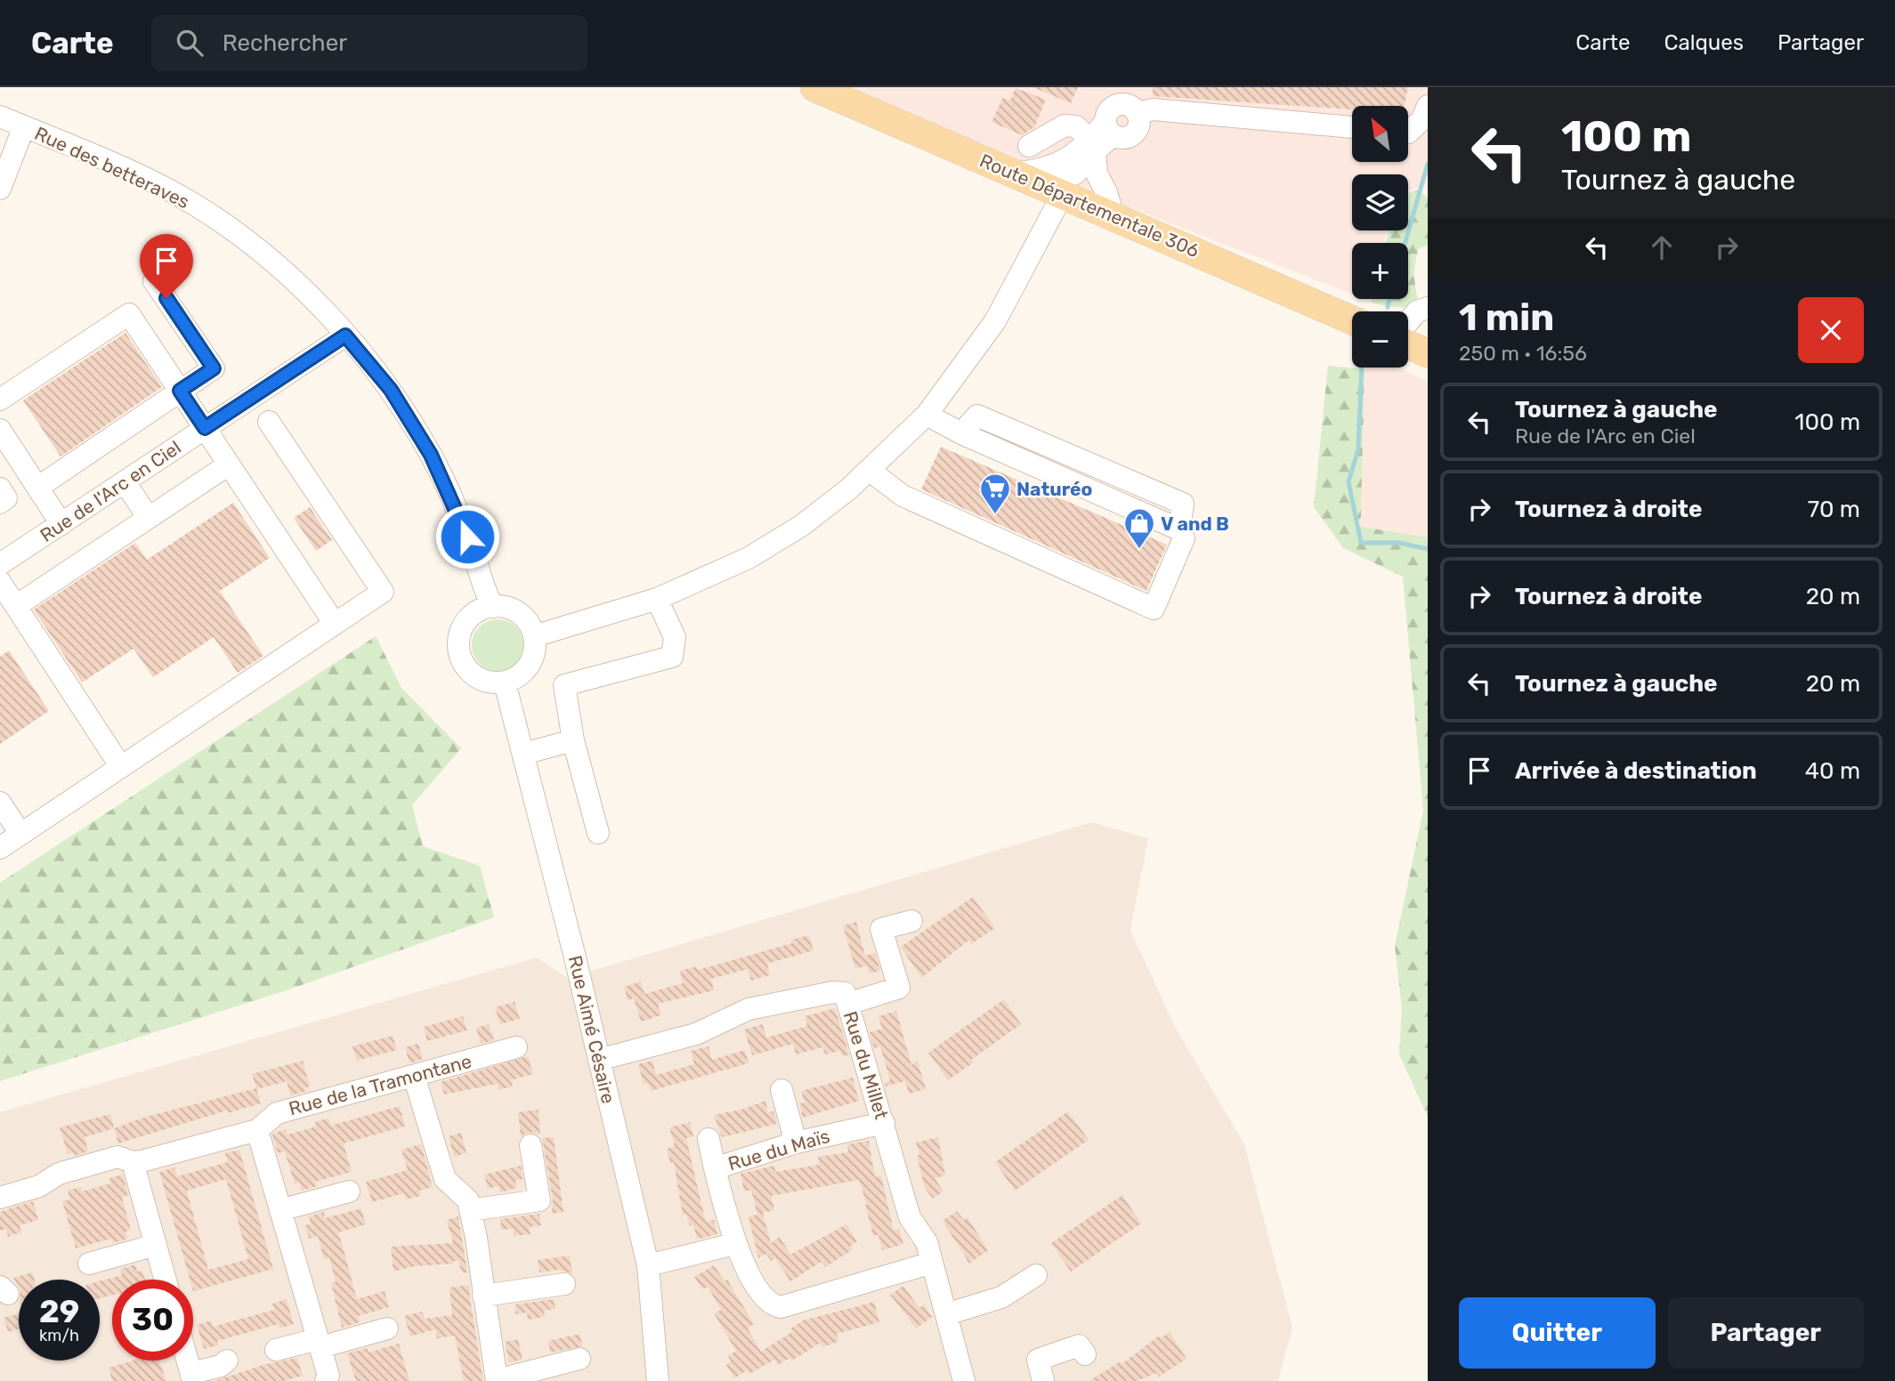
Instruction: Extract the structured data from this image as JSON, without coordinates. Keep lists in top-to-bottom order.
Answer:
{
  "streets": {
    "main road": ["Route Départementale 306"],
    "street": [
      "Rue des betteraves",
      "Rue de l'Arc en Ciel",
      "Rue Aimé Césaire",
      "Rue du Millet",
      "Rue de la Tramontane",
      "Rue du Maïs"
    ]
  },
  "crossings": [
    ["Rue des betteraves", "Rue de l'Arc en Ciel"],
    ["Rue des betteraves", "Rue Aimé Césaire"],
    ["Rue Aimé Césaire", "Rue du Millet"],
    ["Rue du Millet", "Rue du Maïs"]
  ],
  "places": {
    "supermarket": ["Naturéo"],
    "shop": ["V and B"]
  },
  "north": "top left",
  "page": {
    "header": "Carte",
    "search": "Rechercher",
    "nav": ["Carte", "Calques", "Partager"],
    "turn": ["100 m", "Tournez à gauche"],
    "map_buttons": ["+", "−"],
    "heading": ["1 min", "250 m · 16:56"],
    "list": [
      {
        "name": "Tournez à gauche",
        "note": "Rue de l'Arc en Ciel",
        "value": "100 m"
      },
      {
        "name": "Tournez à droite",
        "value": "70 m"
      },
      {
        "name": "Tournez à droite",
        "value": "20 m"
      },
      {
        "name": "Tournez à gauche",
        "value": "20 m"
      },
      {
        "name": "Arrivée à destination",
        "value": "40 m"
      }
    ],
    "speed": "29 km/h",
    "limit": "30",
    "buttons": ["Quitter", "Partager"]
  }
}
